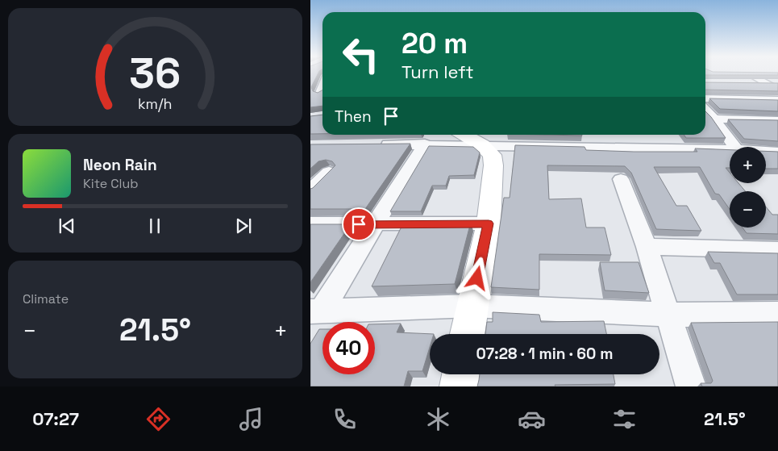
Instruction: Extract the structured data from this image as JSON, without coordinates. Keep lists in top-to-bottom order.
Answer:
{
  "page": {
    "turn": ["20 m", "Turn left"],
    "then": "Then",
    "map_buttons": ["+", "−"],
    "song": ["Neon Rain", "Kite Club"],
    "tile": "Climate",
    "heat": ["−", "21.5°", "+"],
    "limit": "40",
    "trip": "07:28 · 1 min · 60 m",
    "tabs": ["07:27", "21.5°"],
    "gauge": ["36", "km/h"]
  }
}
